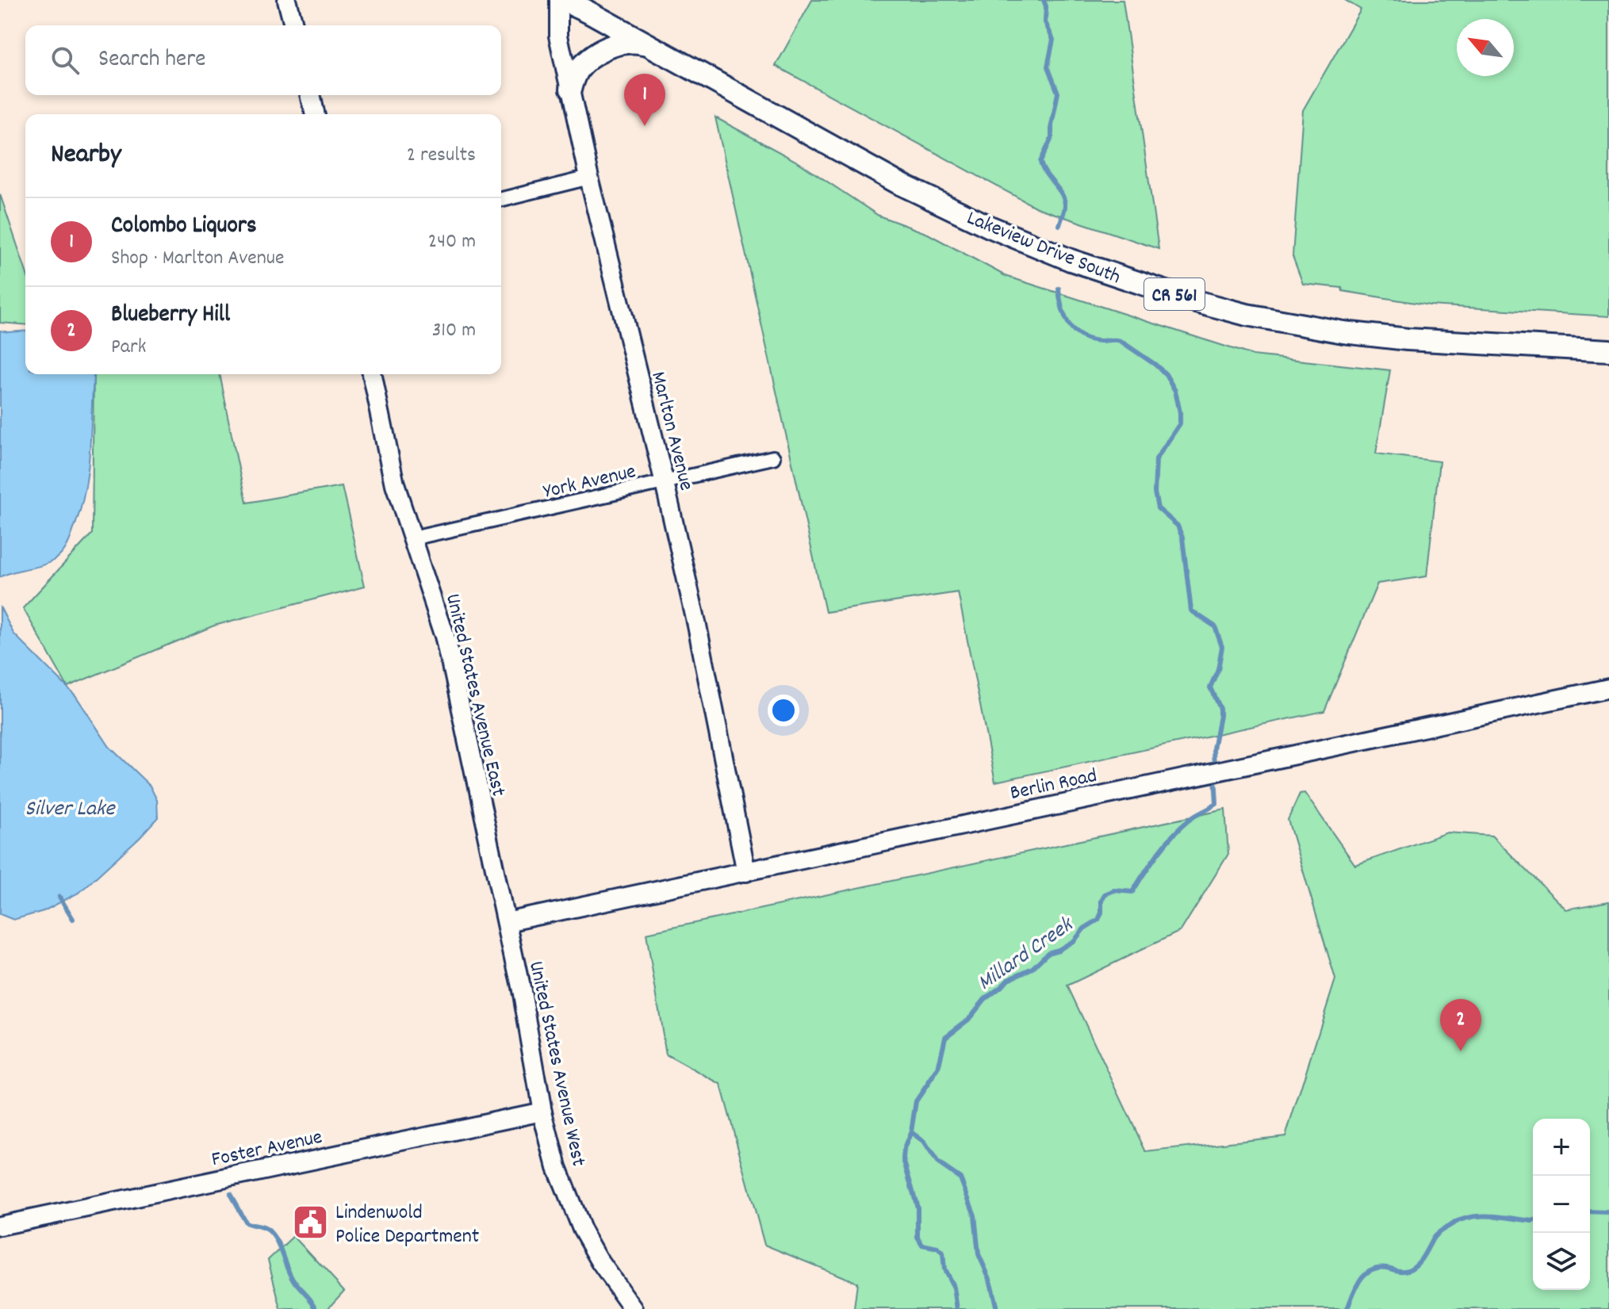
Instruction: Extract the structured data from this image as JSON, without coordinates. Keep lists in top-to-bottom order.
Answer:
{
  "streets": {
    "main road": ["Lakeview Drive South", "CR 561"],
    "street": [
      "Marlton Avenue",
      "York Avenue",
      "United States Avenue East",
      "Berlin Road",
      "United States Avenue West",
      "Foster Avenue"
    ]
  },
  "crossings": [
    ["Marlton Avenue", "York Avenue"],
    ["Marlton Avenue", "Berlin Road"],
    ["York Avenue", "United States Avenue East"],
    ["United States Avenue East", "Berlin Road"],
    ["United States Avenue East", "United States Avenue West"],
    ["Berlin Road", "United States Avenue West"],
    ["United States Avenue West", "Foster Avenue"]
  ],
  "water": ["Silver Lake", "Millard Creek"],
  "places": {
    "public building": ["Lindenwold Police Department"]
  },
  "north": "top left",
  "page": {
    "search": "Search here",
    "pins": ["1", "2"],
    "heading": ["Nearby", "2 results"],
    "list": [
      {
        "mark": "1",
        "name": "Colombo Liquors",
        "note": "Shop · Marlton Avenue",
        "value": "240 m"
      },
      {
        "mark": "2",
        "name": "Blueberry Hill",
        "note": "Park",
        "value": "310 m"
      }
    ],
    "map_buttons": ["+", "−"]
  }
}
